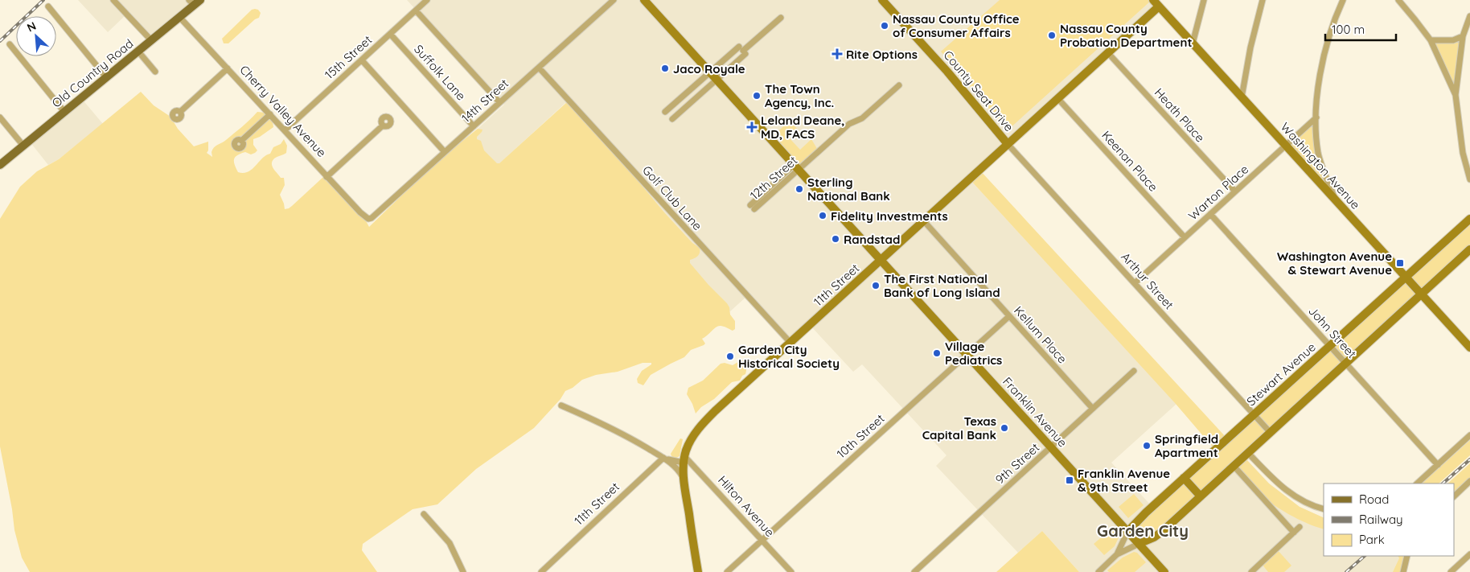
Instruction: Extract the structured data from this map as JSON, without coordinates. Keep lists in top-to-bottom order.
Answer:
{
  "streets": {
    "main road": [
      "Old Country Road",
      "County Seat Drive",
      "Washington Avenue",
      "11th Street",
      "Stewart Avenue",
      "Franklin Avenue"
    ],
    "street": [
      "15th Street",
      "Suffolk Lane",
      "14th Street",
      "Cherry Valley Avenue",
      "Heath Place",
      "Keenan Place",
      "12th Street",
      "Warton Place",
      "Golf Club Lane",
      "Arthur Street",
      "John Street",
      "Kellum Place",
      "10th Street",
      "9th Street",
      "Hilton Avenue"
    ]
  },
  "crossings": [
    ["15th Street", "Suffolk Lane"],
    ["15th Street", "Cherry Valley Avenue"],
    ["Suffolk Lane", "14th Street"],
    ["Old Country Road", "Cherry Valley Avenue"],
    ["County Seat Drive", "Arthur Street"],
    ["County Seat Drive", "11th Street"],
    ["14th Street", "Cherry Valley Avenue"],
    ["14th Street", "Golf Club Lane"],
    ["Heath Place", "Warton Place"],
    ["Heath Place", "11th Street"],
    ["Keenan Place", "Warton Place"],
    ["Keenan Place", "11th Street"],
    ["Washington Avenue", "Warton Place"],
    ["Washington Avenue", "11th Street"],
    ["Washington Avenue", "Stewart Avenue"],
    ["12th Street", "Franklin Avenue"],
    ["Warton Place", "Arthur Street"],
    ["Warton Place", "John Street"],
    ["Golf Club Lane", "11th Street"],
    ["Arthur Street", "11th Street"],
    ["Arthur Street", "Stewart Avenue"],
    ["11th Street", "Kellum Place"],
    ["11th Street", "Franklin Avenue"],
    ["11th Street", "Hilton Avenue"],
    ["John Street", "Stewart Avenue"],
    ["Kellum Place", "10th Street"],
    ["Kellum Place", "9th Street"],
    ["Stewart Avenue", "Franklin Avenue"],
    ["Franklin Avenue", "10th Street"],
    ["Franklin Avenue", "9th Street"],
    ["10th Street", "Hilton Avenue"]
  ],
  "districts": ["Garden City"],
  "places": {
    "other": [
      "Nassau County Office of Consumer Affairs",
      "Nassau County Probation Department",
      "Jaco Royale",
      "The Town Agency, Inc.",
      "Sterling National Bank",
      "Fidelity Investments",
      "Randstad",
      "The First National Bank of Long Island",
      "Village Pediatrics",
      "Garden City Historical Society",
      "Texas Capital Bank",
      "Springfield Apartment"
    ],
    "health": ["Rite Options", "Leland Deane, MD, FACS"],
    "transit": ["Washington Avenue & Stewart Avenue", "Franklin Avenue & 9th Street"]
  },
  "legend": ["Road", "Railway", "Park"],
  "scale_bar": "100 m",
  "north": "top left"
}
